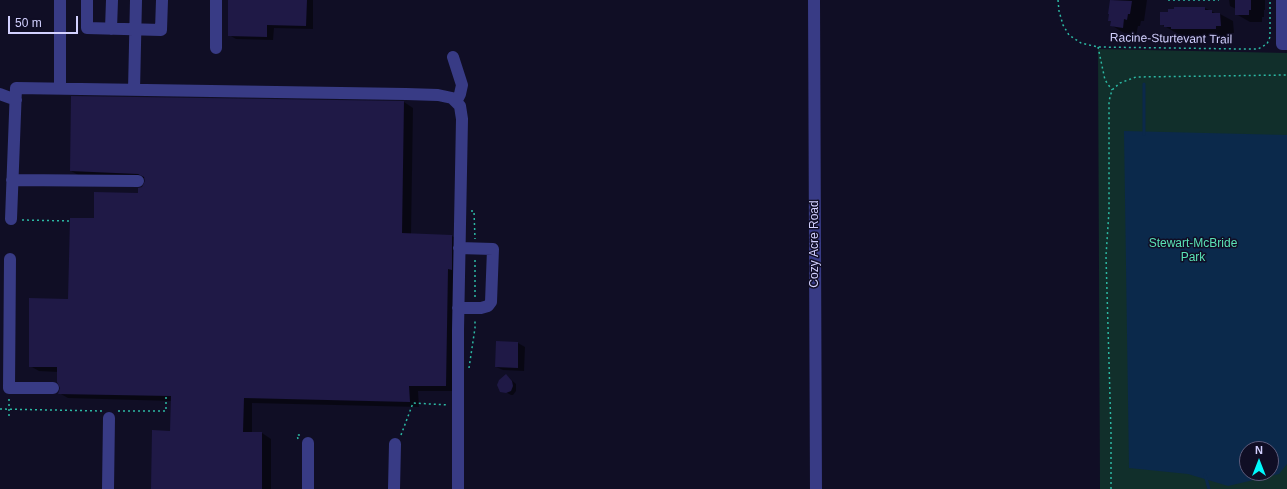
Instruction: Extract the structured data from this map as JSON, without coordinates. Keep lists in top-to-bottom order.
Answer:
{
  "streets": {
    "street": ["Cozy Acre Road"],
    "path": ["Racine-Sturtevant Trail"]
  },
  "parks": ["Stewart-McBride Park"],
  "scale_bar": "50 m",
  "north": "top"
}
